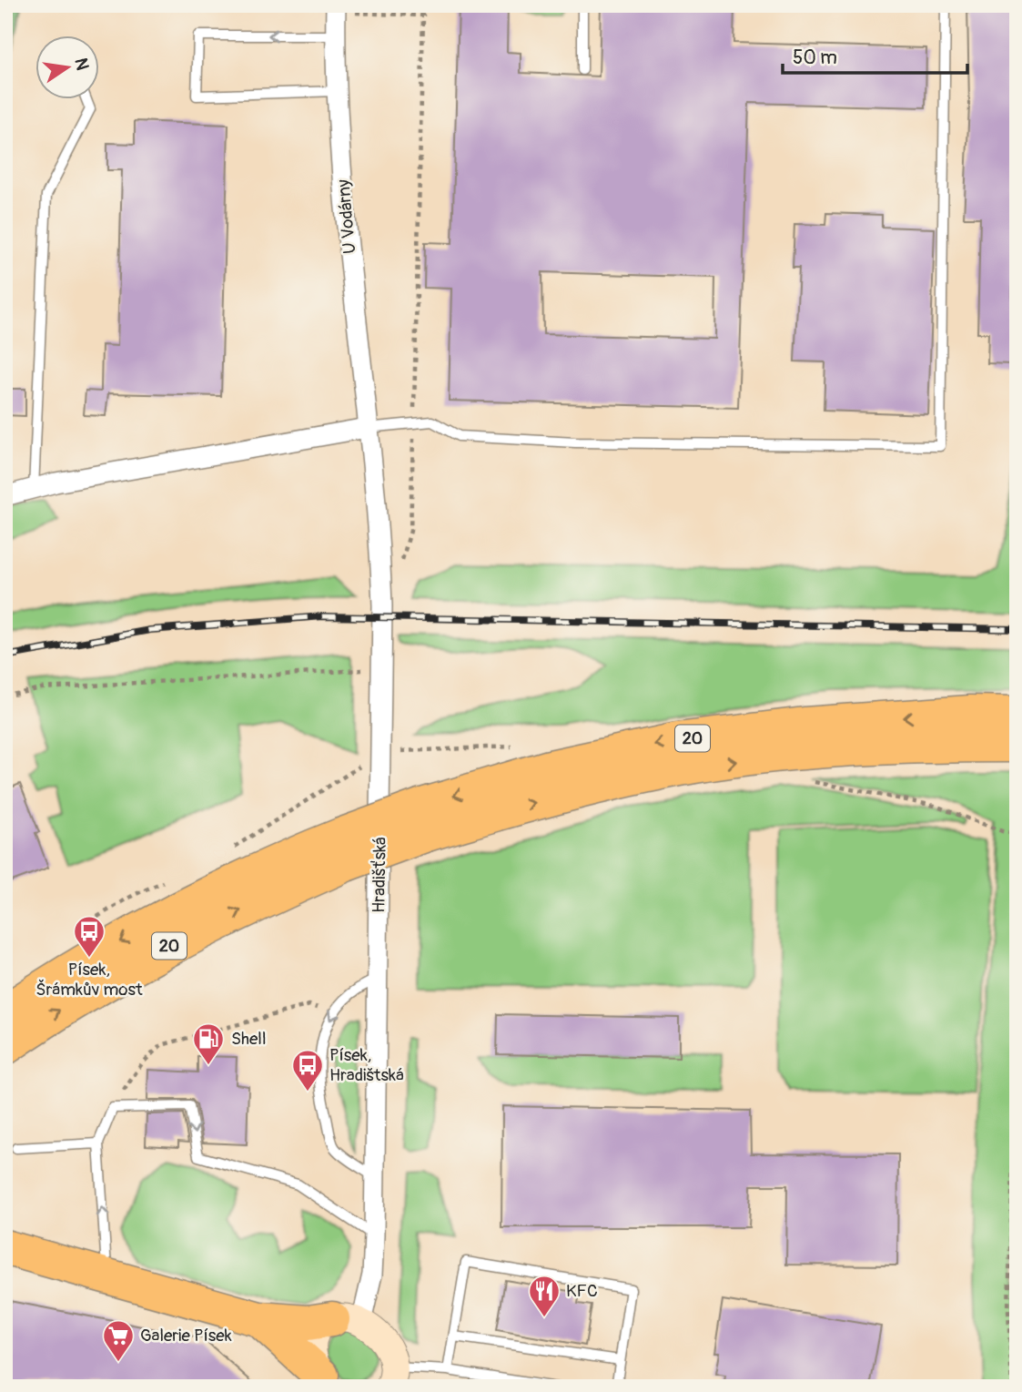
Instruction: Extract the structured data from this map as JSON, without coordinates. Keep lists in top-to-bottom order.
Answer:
{
  "streets": {
    "highway": ["20"],
    "street": ["U Vodárny", "Hradišťská"]
  },
  "crossings": [
    ["U Vodárny", "Hradišťská"]
  ],
  "places": {
    "bus stop": ["Písek, Šrámkův most", "Písek, Hradištská"],
    "fuel station": ["Shell"],
    "restaurant": ["KFC"],
    "supermarket": ["Galerie Písek"]
  },
  "scale_bar": "50 m",
  "north": "right"
}
